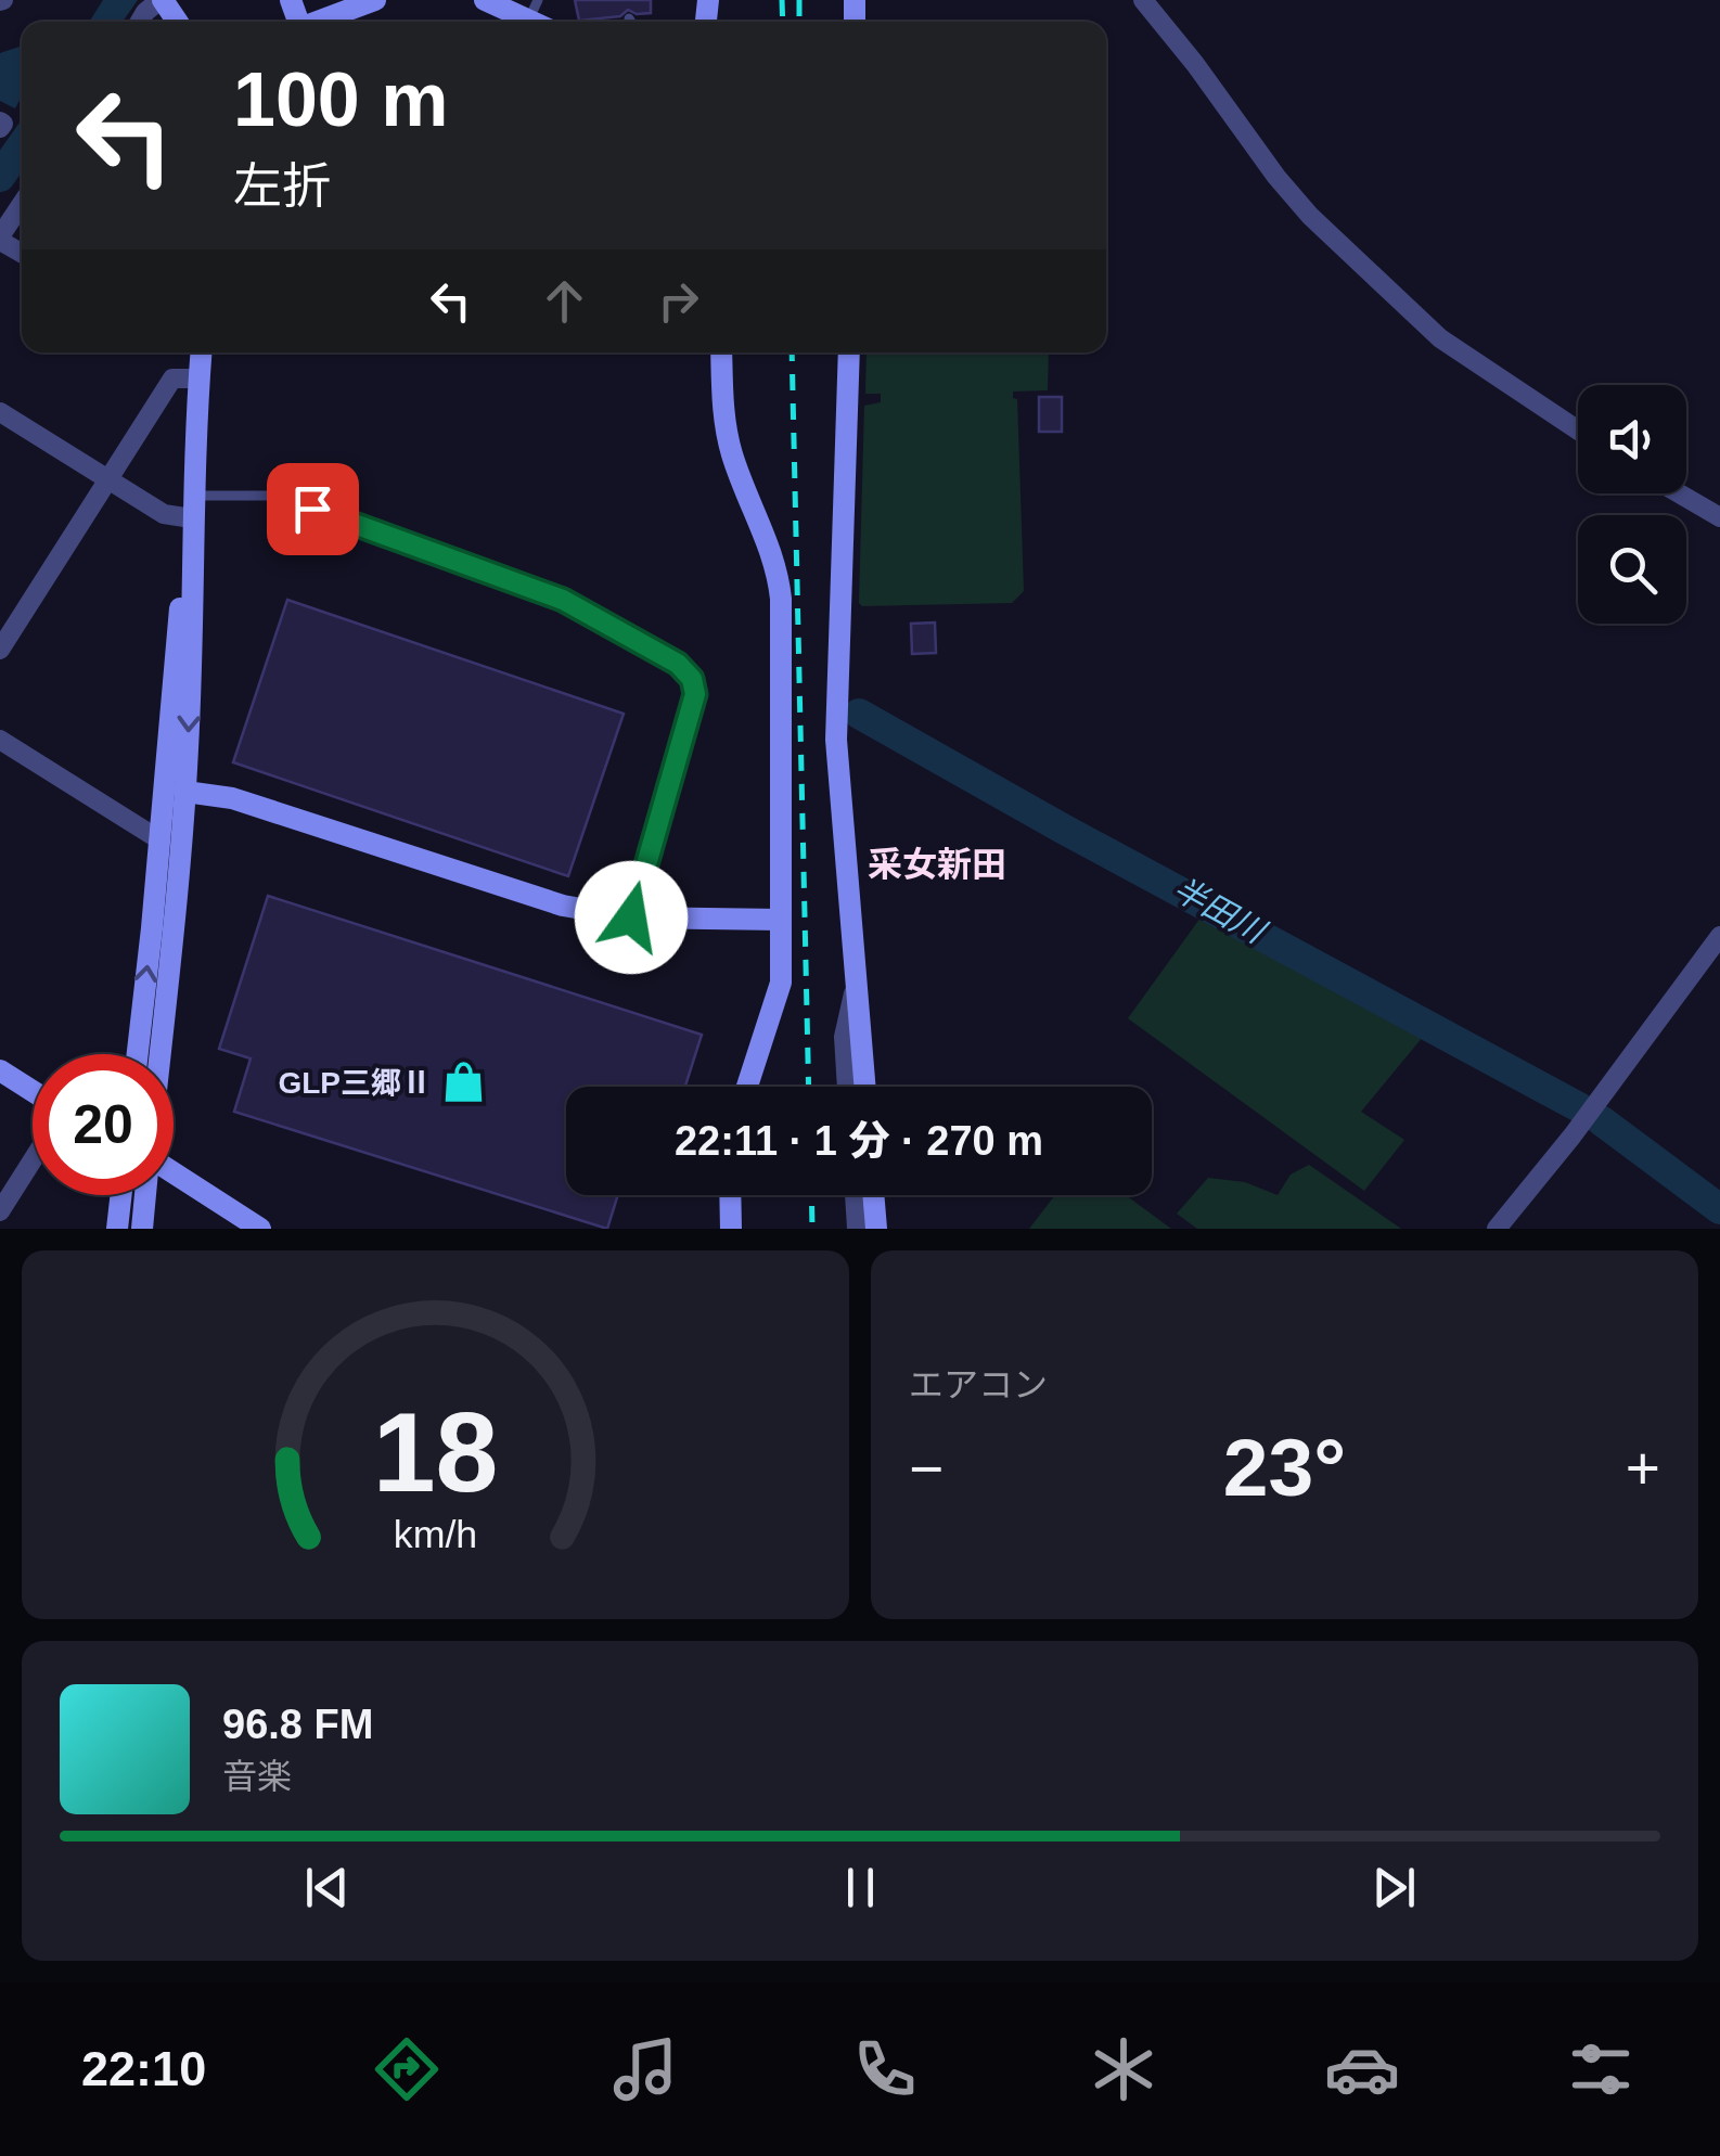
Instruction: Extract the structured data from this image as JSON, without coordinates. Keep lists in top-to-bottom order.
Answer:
{
  "districts": ["采女新田"],
  "water": ["半田川"],
  "places": {
    "shop": ["GLP三郷Ⅱ"]
  },
  "page": {
    "turn": ["100 m", "左折"],
    "limit": "20",
    "trip": "22:11 · 1 分 · 270 m",
    "tile": "エアコン",
    "heat": ["−", "23°", "+"],
    "song": ["96.8 FM", "音楽"],
    "tabs": "22:10",
    "gauge": ["18", "km/h"]
  }
}
